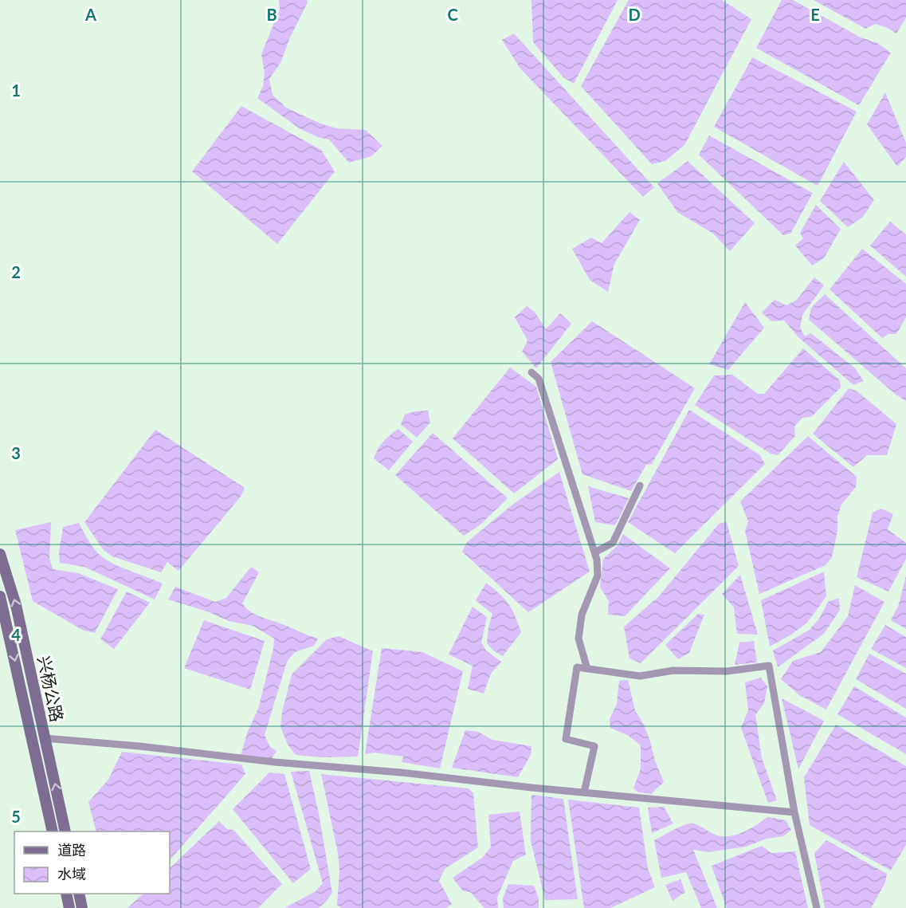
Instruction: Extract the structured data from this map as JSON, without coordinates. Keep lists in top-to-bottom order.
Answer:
{
  "streets": {
    "main road": ["兴杨公路"]
  },
  "legend": ["道路", "水域"],
  "grid": {
    "columns": [
      "A",
      "B",
      "C",
      "D",
      "E"
    ],
    "rows": [
      "1",
      "2",
      "3",
      "4",
      "5"
    ]
  }
}
